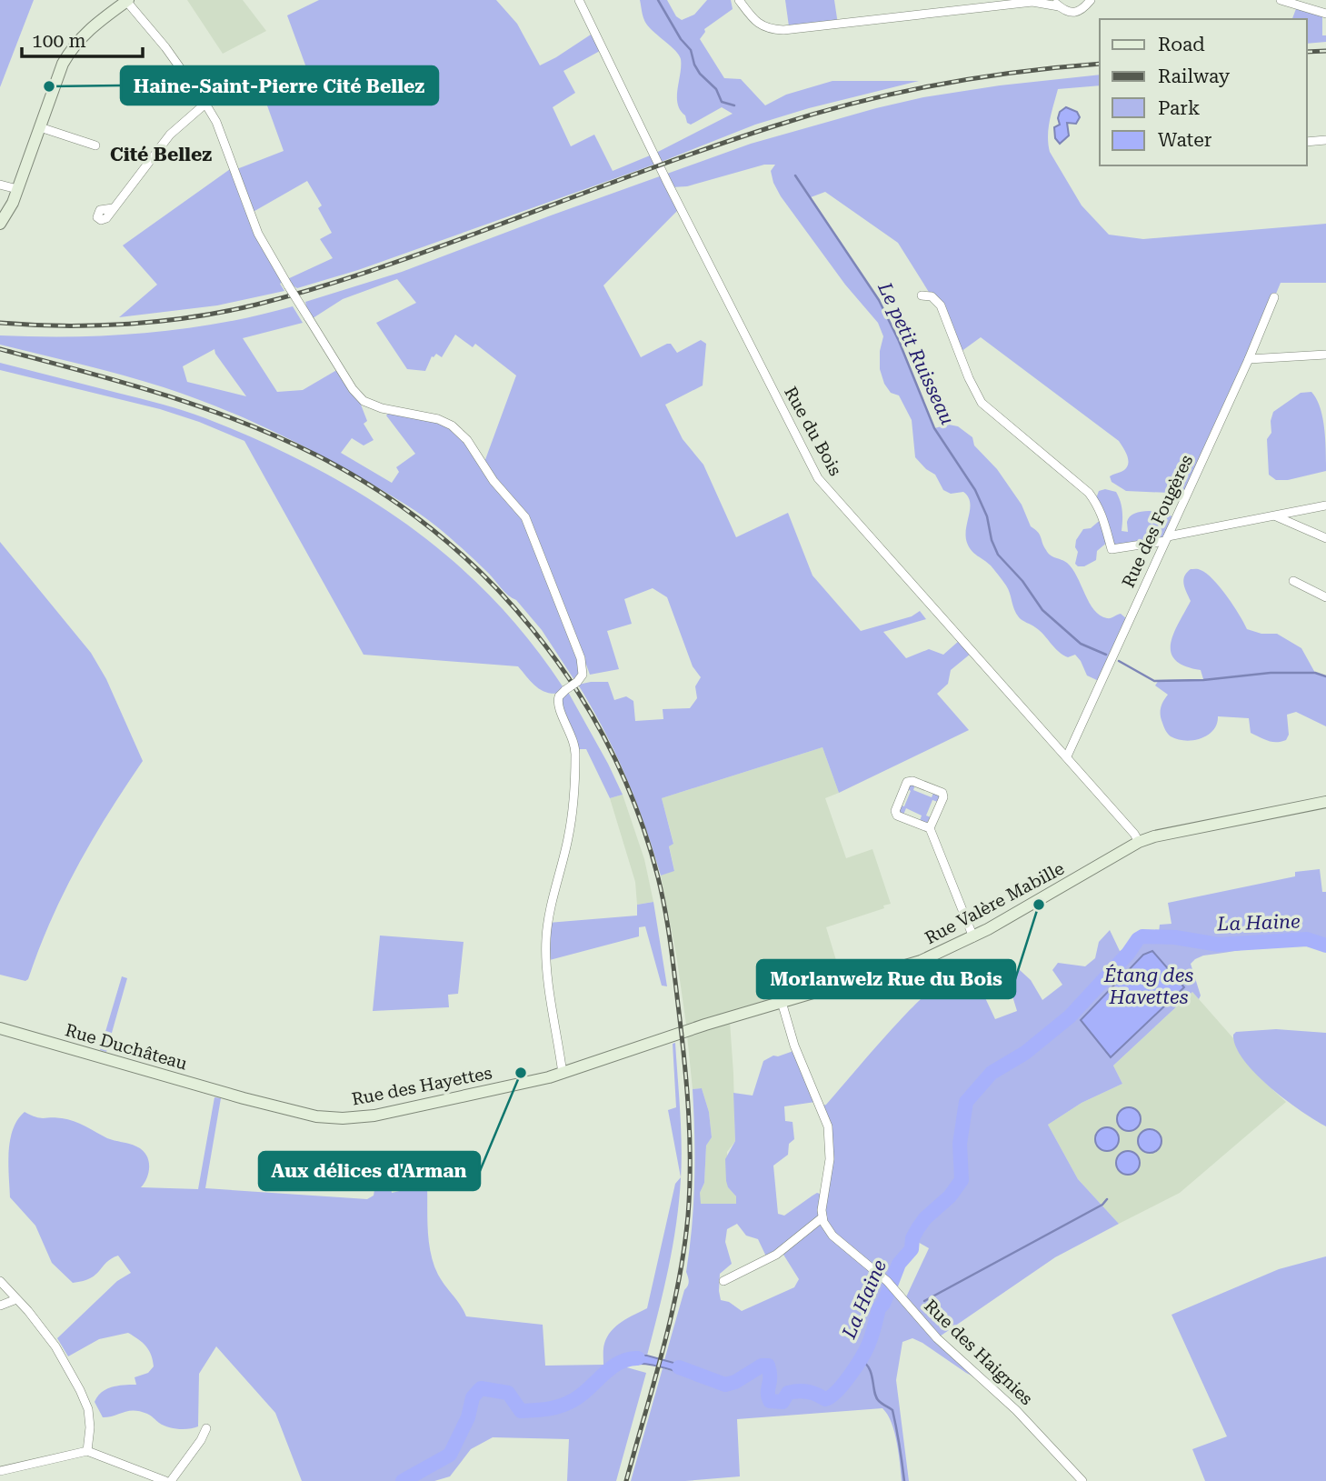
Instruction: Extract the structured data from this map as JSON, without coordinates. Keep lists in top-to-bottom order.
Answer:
{
  "streets": {
    "street": [
      "Rue du Bois",
      "Rue des Fougères",
      "Rue Valère Mabille",
      "Rue Duchâteau",
      "Rue des Hayettes",
      "Rue des Haignies"
    ]
  },
  "crossings": [
    ["Rue du Bois", "Rue des Fougères"],
    ["Rue du Bois", "Rue Valère Mabille"],
    ["Rue Valère Mabille", "Rue des Hayettes"],
    ["Rue Duchâteau", "Rue des Hayettes"]
  ],
  "districts": ["Cité Bellez"],
  "water": ["Le petit Ruisseau", "La Haine", "Étang des Havettes"],
  "places": ["Haine-Saint-Pierre Cité Bellez", "Morlanwelz Rue du Bois", "Aux délices d'Arman"],
  "legend": [
    "Road",
    "Railway",
    "Park",
    "Water"
  ],
  "scale_bar": "100 m"
}
